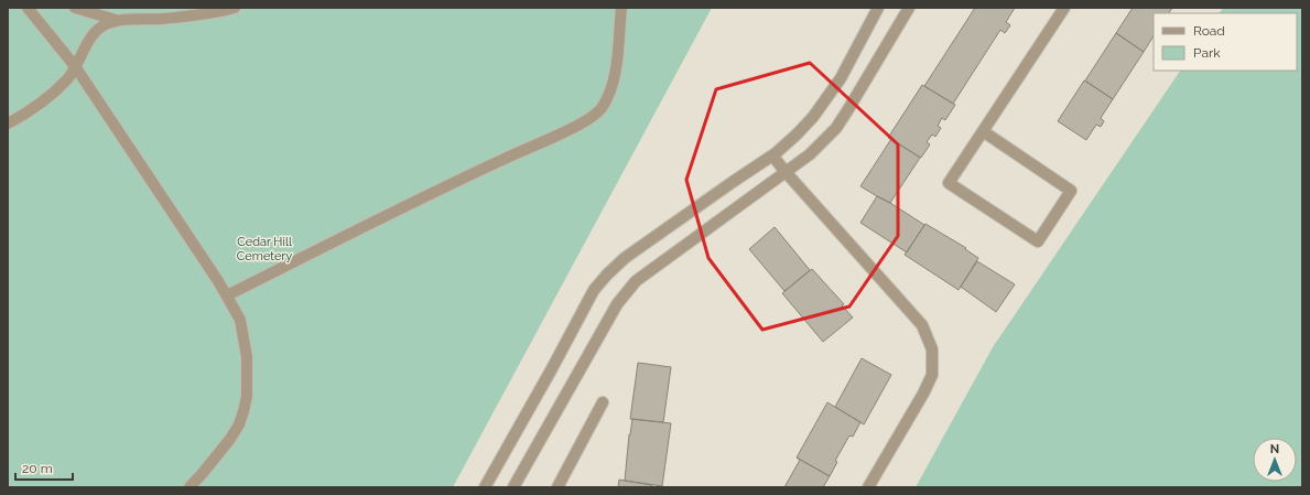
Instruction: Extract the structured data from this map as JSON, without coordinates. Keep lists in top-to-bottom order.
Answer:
{
  "parks": ["Cedar Hill Cemetery"],
  "legend": ["Road", "Park"],
  "scale_bar": "20 m",
  "north": "top"
}
